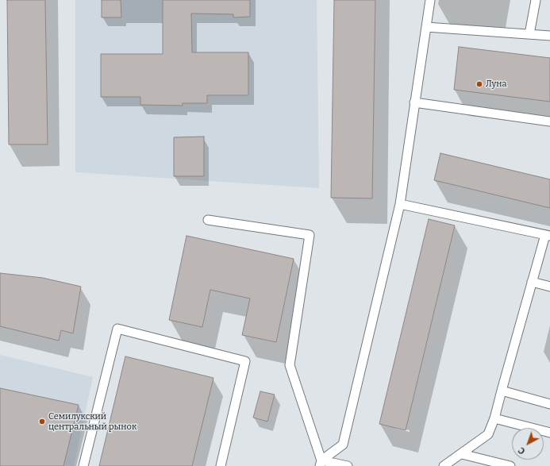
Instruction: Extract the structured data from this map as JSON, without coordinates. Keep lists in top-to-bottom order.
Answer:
{
  "places": ["Луна", "Семилукский центральный рынок"],
  "north": "bottom left"
}
